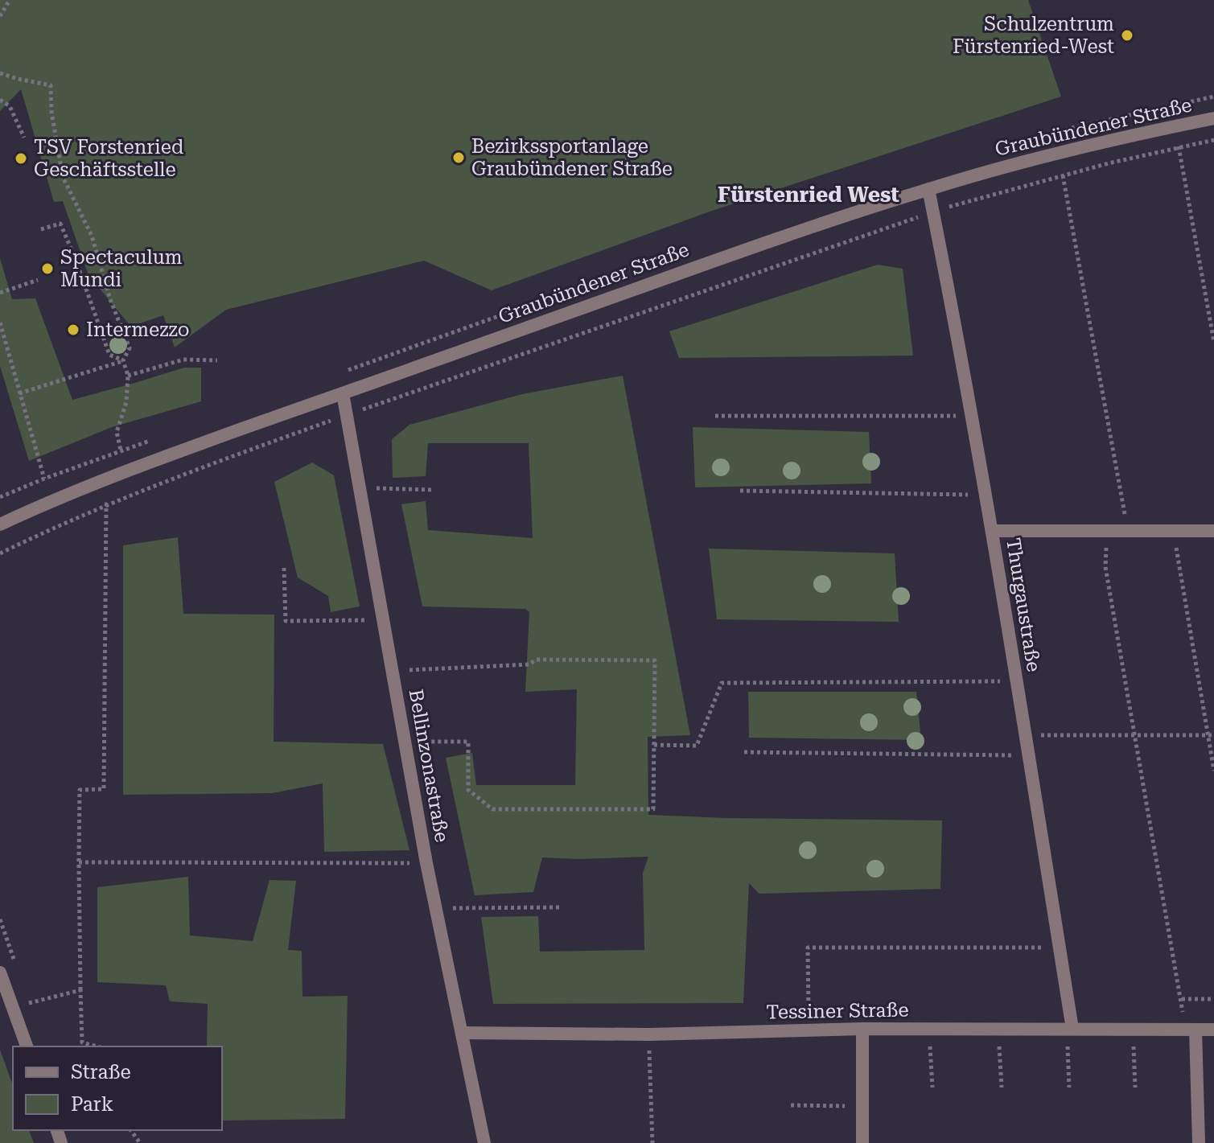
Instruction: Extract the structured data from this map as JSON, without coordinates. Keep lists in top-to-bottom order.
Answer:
{
  "streets": {
    "street": [
      "Graubündener Straße",
      "Thurgaustraße",
      "Bellinzonastraße",
      "Tessiner Straße"
    ]
  },
  "crossings": [
    ["Graubündener Straße", "Thurgaustraße"],
    ["Graubündener Straße", "Bellinzonastraße"],
    ["Thurgaustraße", "Tessiner Straße"],
    ["Bellinzonastraße", "Tessiner Straße"]
  ],
  "districts": ["Fürstenried West"],
  "places": [
    "Schulzentrum Fürstenried-West",
    "Bezirkssportanlage Graubündener Straße",
    "TSV Forstenried Geschäftsstelle",
    "Spectaculum Mundi",
    "Intermezzo"
  ],
  "legend": ["Straße", "Park"]
}
